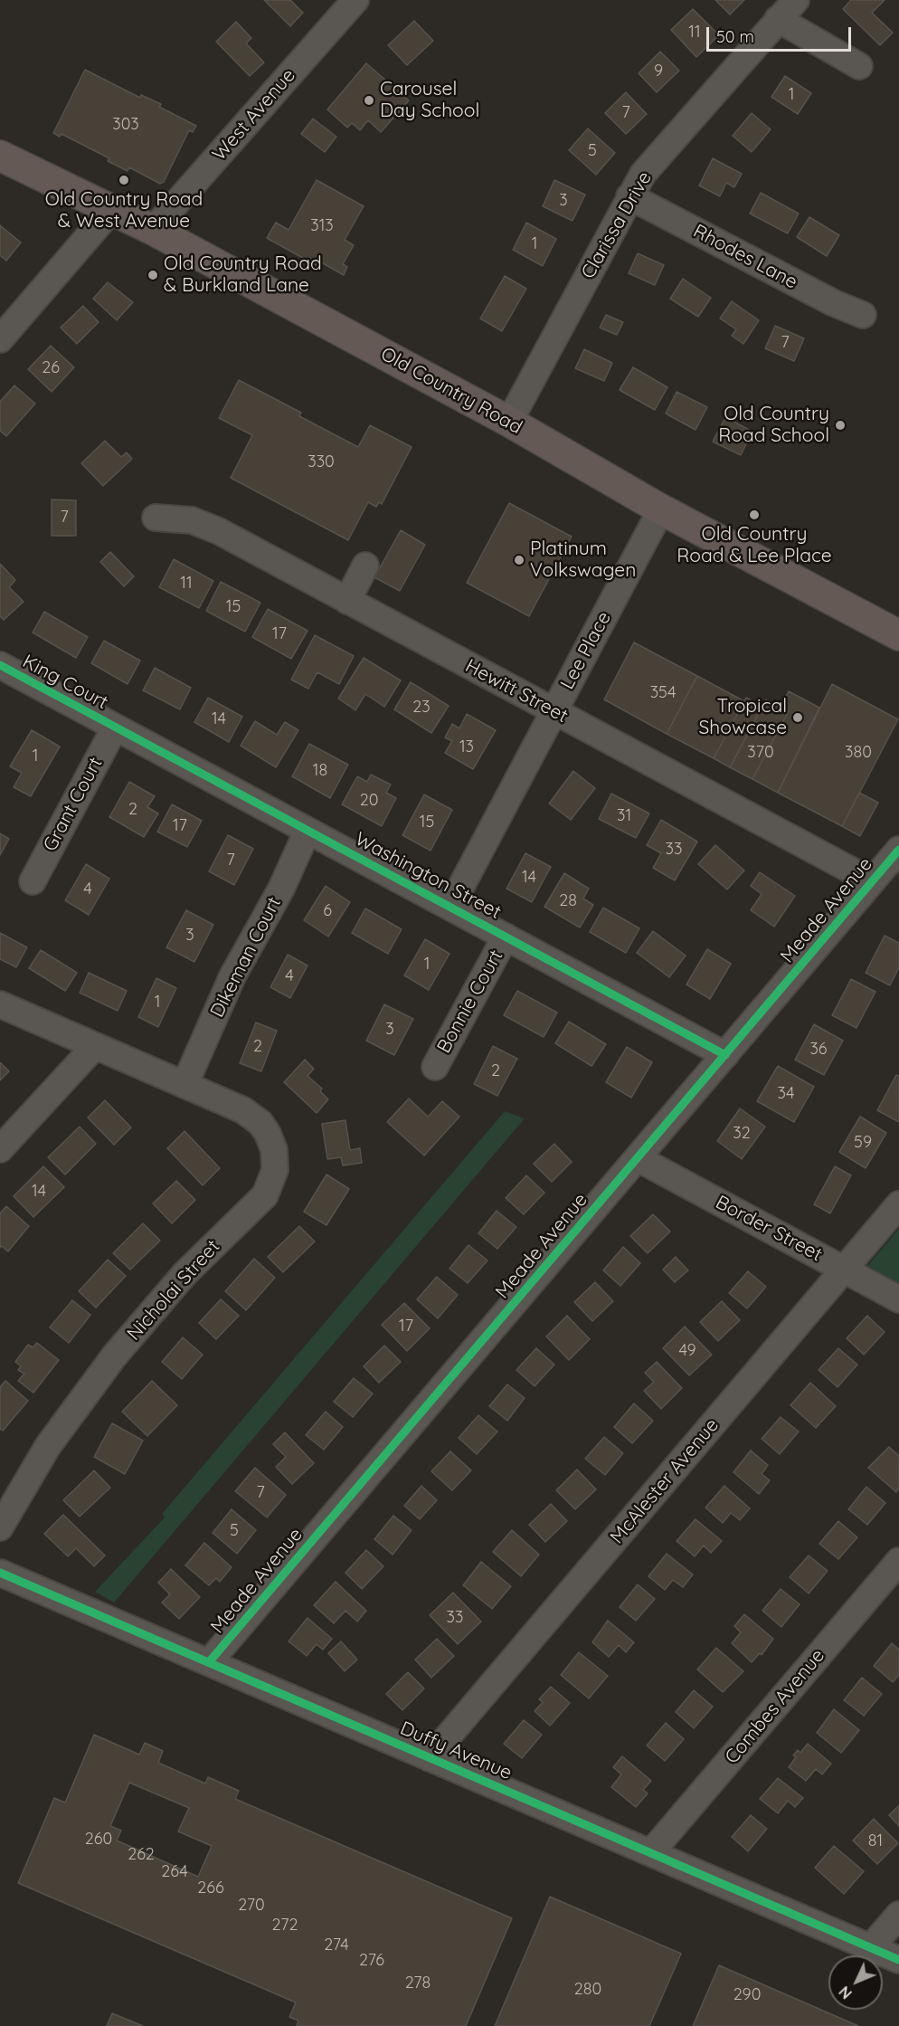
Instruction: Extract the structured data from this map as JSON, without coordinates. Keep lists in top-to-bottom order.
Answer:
{
  "streets": {
    "main road": ["Old Country Road"],
    "street": [
      "West Avenue",
      "Clarissa Drive",
      "Rhodes Lane",
      "Lee Place",
      "King Court",
      "Hewitt Street",
      "Grant Court",
      "Washington Street",
      "Meade Avenue",
      "Dikeman Court",
      "Bonnie Court",
      "Border Street",
      "Nicholai Street",
      "McAlester Avenue",
      "Combes Avenue",
      "Duffy Avenue"
    ]
  },
  "crossings": [
    ["West Avenue", "Old Country Road"],
    ["Clarissa Drive", "Rhodes Lane"],
    ["Clarissa Drive", "Old Country Road"],
    ["Old Country Road", "Lee Place"],
    ["Lee Place", "Hewitt Street"],
    ["Lee Place", "Washington Street"],
    ["King Court", "Grant Court"],
    ["King Court", "Washington Street"],
    ["Hewitt Street", "Meade Avenue"],
    ["Grant Court", "Washington Street"],
    ["Washington Street", "Meade Avenue"],
    ["Washington Street", "Dikeman Court"],
    ["Washington Street", "Bonnie Court"],
    ["Meade Avenue", "Border Street"],
    ["Meade Avenue", "Duffy Avenue"],
    ["Dikeman Court", "Nicholai Street"],
    ["Border Street", "McAlester Avenue"],
    ["McAlester Avenue", "Duffy Avenue"],
    ["Combes Avenue", "Duffy Avenue"]
  ],
  "places": [
    "Carousel Day School",
    "Old Country Road & West Avenue",
    "Old Country Road & Burkland Lane",
    "Old Country Road School",
    "Old Country Road & Lee Place",
    "Platinum Volkswagen",
    "Tropical Showcase"
  ],
  "house_numbers": [
    "11",
    "9",
    "1",
    "7",
    "303",
    "5",
    "3",
    "313",
    "1",
    "7",
    "26",
    "330",
    "7",
    "11",
    "15",
    "17",
    "354",
    "23",
    "14",
    "13",
    "370",
    "380",
    "1",
    "18",
    "20",
    "2",
    "31",
    "15",
    "17",
    "33",
    "7",
    "14",
    "4",
    "28",
    "6",
    "3",
    "1",
    "4",
    "1",
    "3",
    "2",
    "36",
    "2",
    "34",
    "32",
    "59",
    "14",
    "17",
    "49",
    "7",
    "5",
    "33",
    "260",
    "81",
    "262",
    "264",
    "266",
    "270",
    "272",
    "274",
    "276",
    "278",
    "280",
    "290"
  ],
  "scale_bar": "50 m",
  "north": "bottom left"
}
